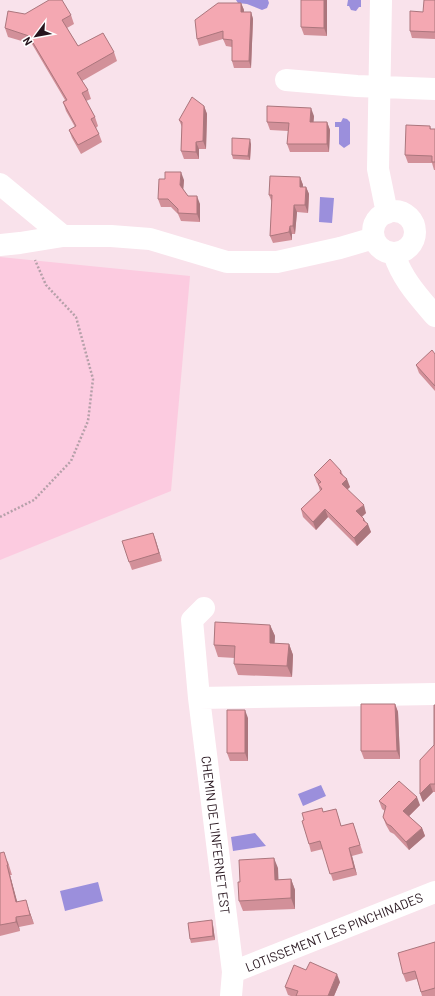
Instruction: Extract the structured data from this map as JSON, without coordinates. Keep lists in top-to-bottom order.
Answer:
{
  "streets": {
    "street": ["CHEMIN DE L'INFERNET EST", "LOTISSEMENT LES PINCHINADES"]
  },
  "crossings": [
    ["CHEMIN DE L'INFERNET EST", "LOTISSEMENT LES PINCHINADES"]
  ],
  "north": "bottom left"
}
